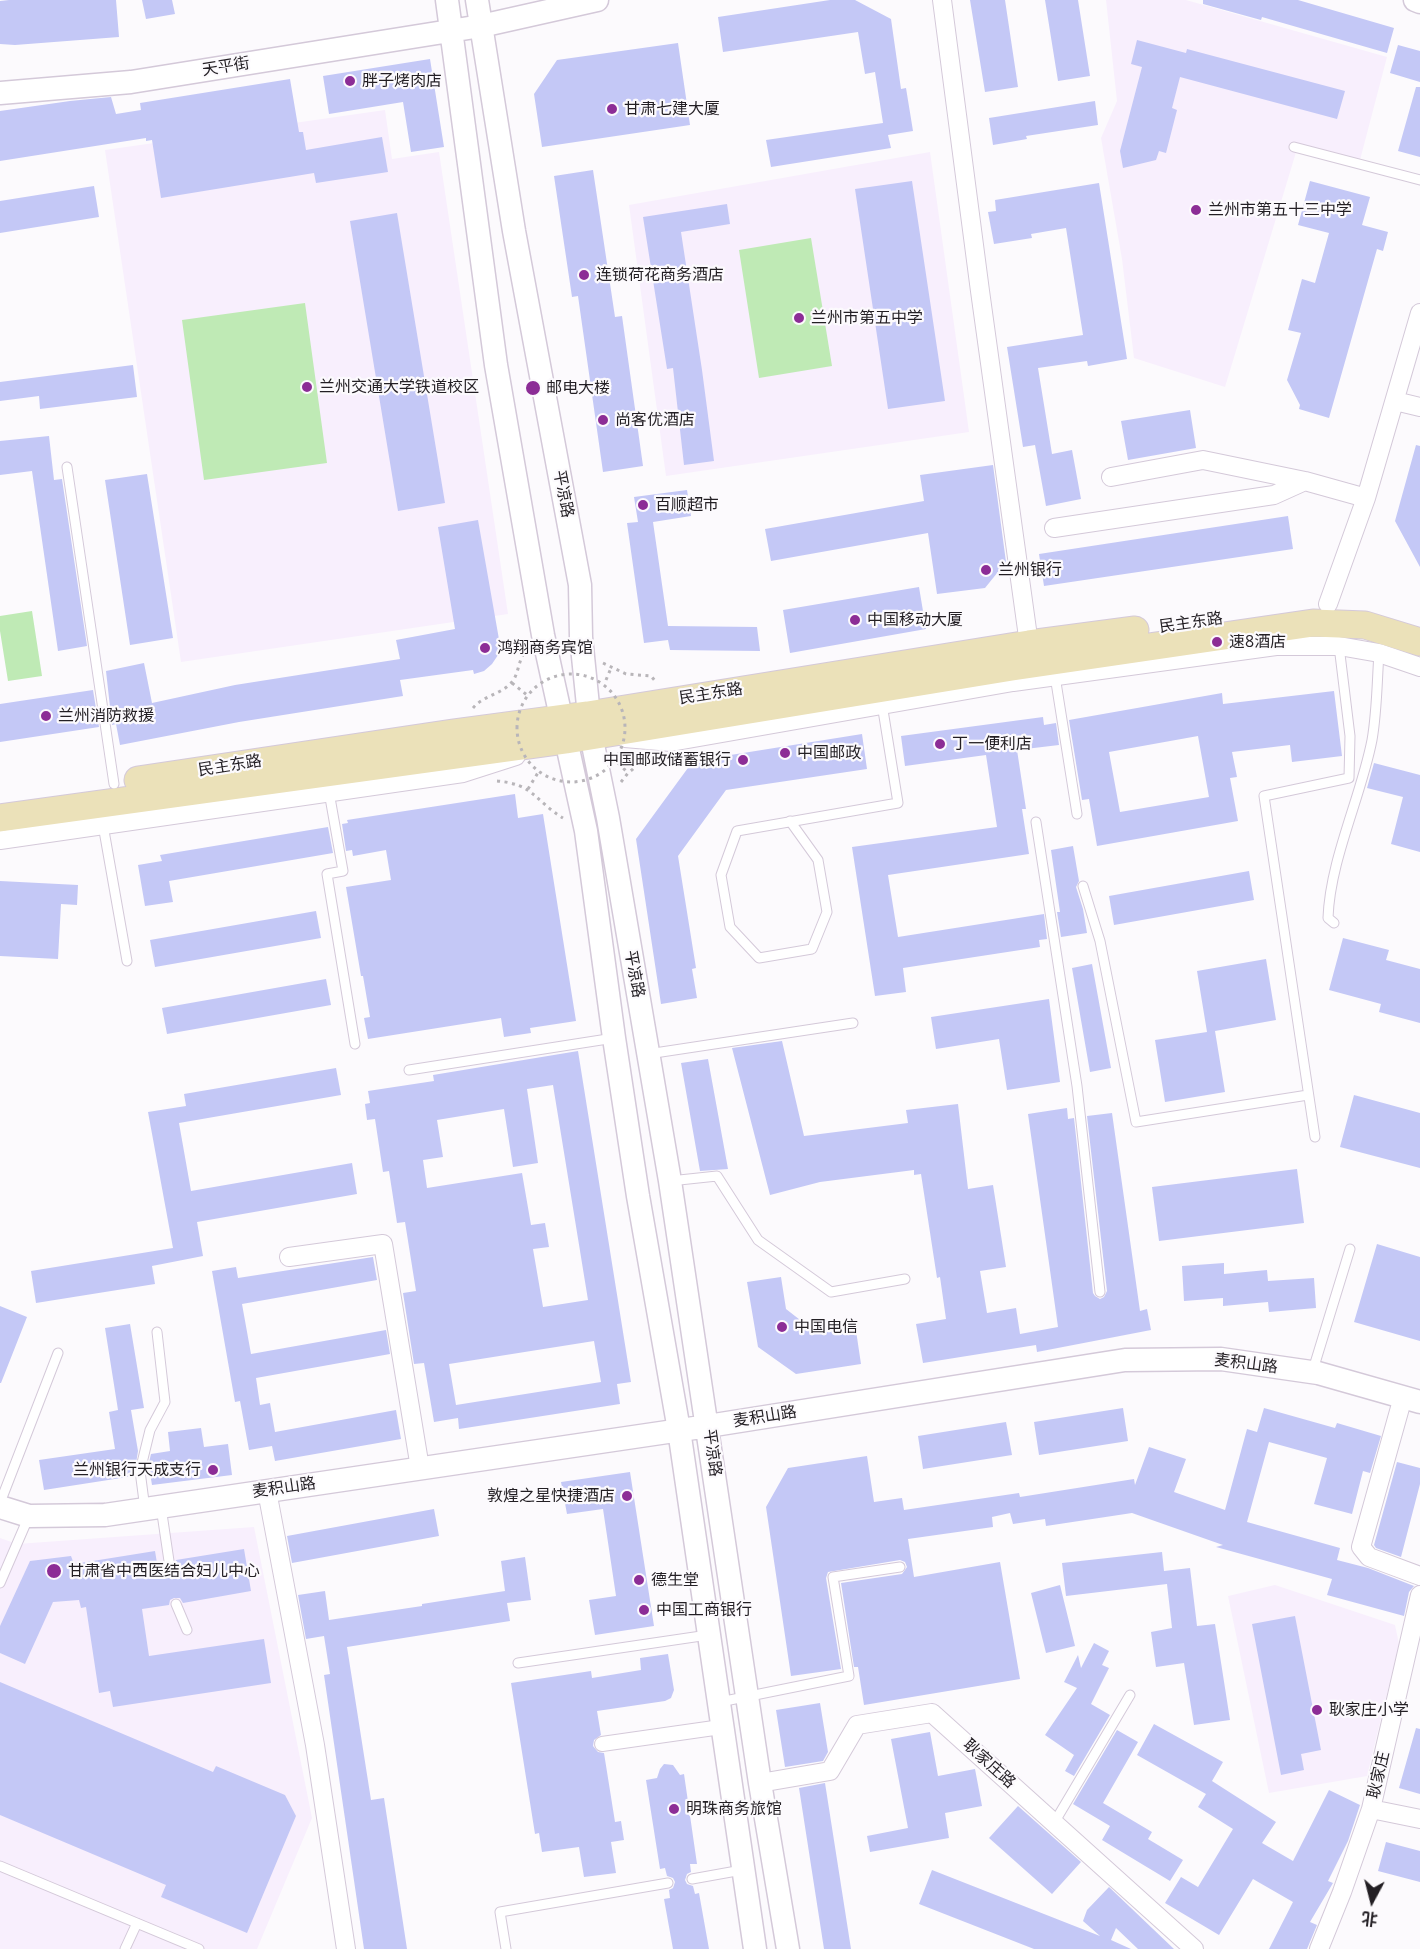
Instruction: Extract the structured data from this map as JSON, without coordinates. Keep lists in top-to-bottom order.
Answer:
{
  "streets": {
    "main road": ["民主东路"],
    "street": [
      "天平街",
      "平凉路",
      "麦积山路",
      "耿家庄路",
      "耿家庄"
    ]
  },
  "crossings": [
    ["天平街", "平凉路"],
    ["平凉路", "民主东路"],
    ["平凉路", "麦积山路"],
    ["平凉路", "耿家庄路"]
  ],
  "places": [
    "胖子烤肉店",
    "甘肃七建大厦",
    "兰州市第五十三中学",
    "连锁荷花商务酒店",
    "兰州市第五中学",
    "兰州交通大学铁道校区",
    "邮电大楼",
    "尚客优酒店",
    "百顺超市",
    "兰州银行",
    "中国移动大厦",
    "速8酒店",
    "鸿翔商务宾馆",
    "兰州消防救援",
    "丁一便利店",
    "中国邮政",
    "中国邮政储蓄银行",
    "中国电信",
    "兰州银行天成支行",
    "敦煌之星快捷酒店",
    "甘肃省中西医结合妇儿中心",
    "德生堂",
    "中国工商银行",
    "耿家庄小学",
    "明珠商务旅馆"
  ],
  "north": "bottom"
}
